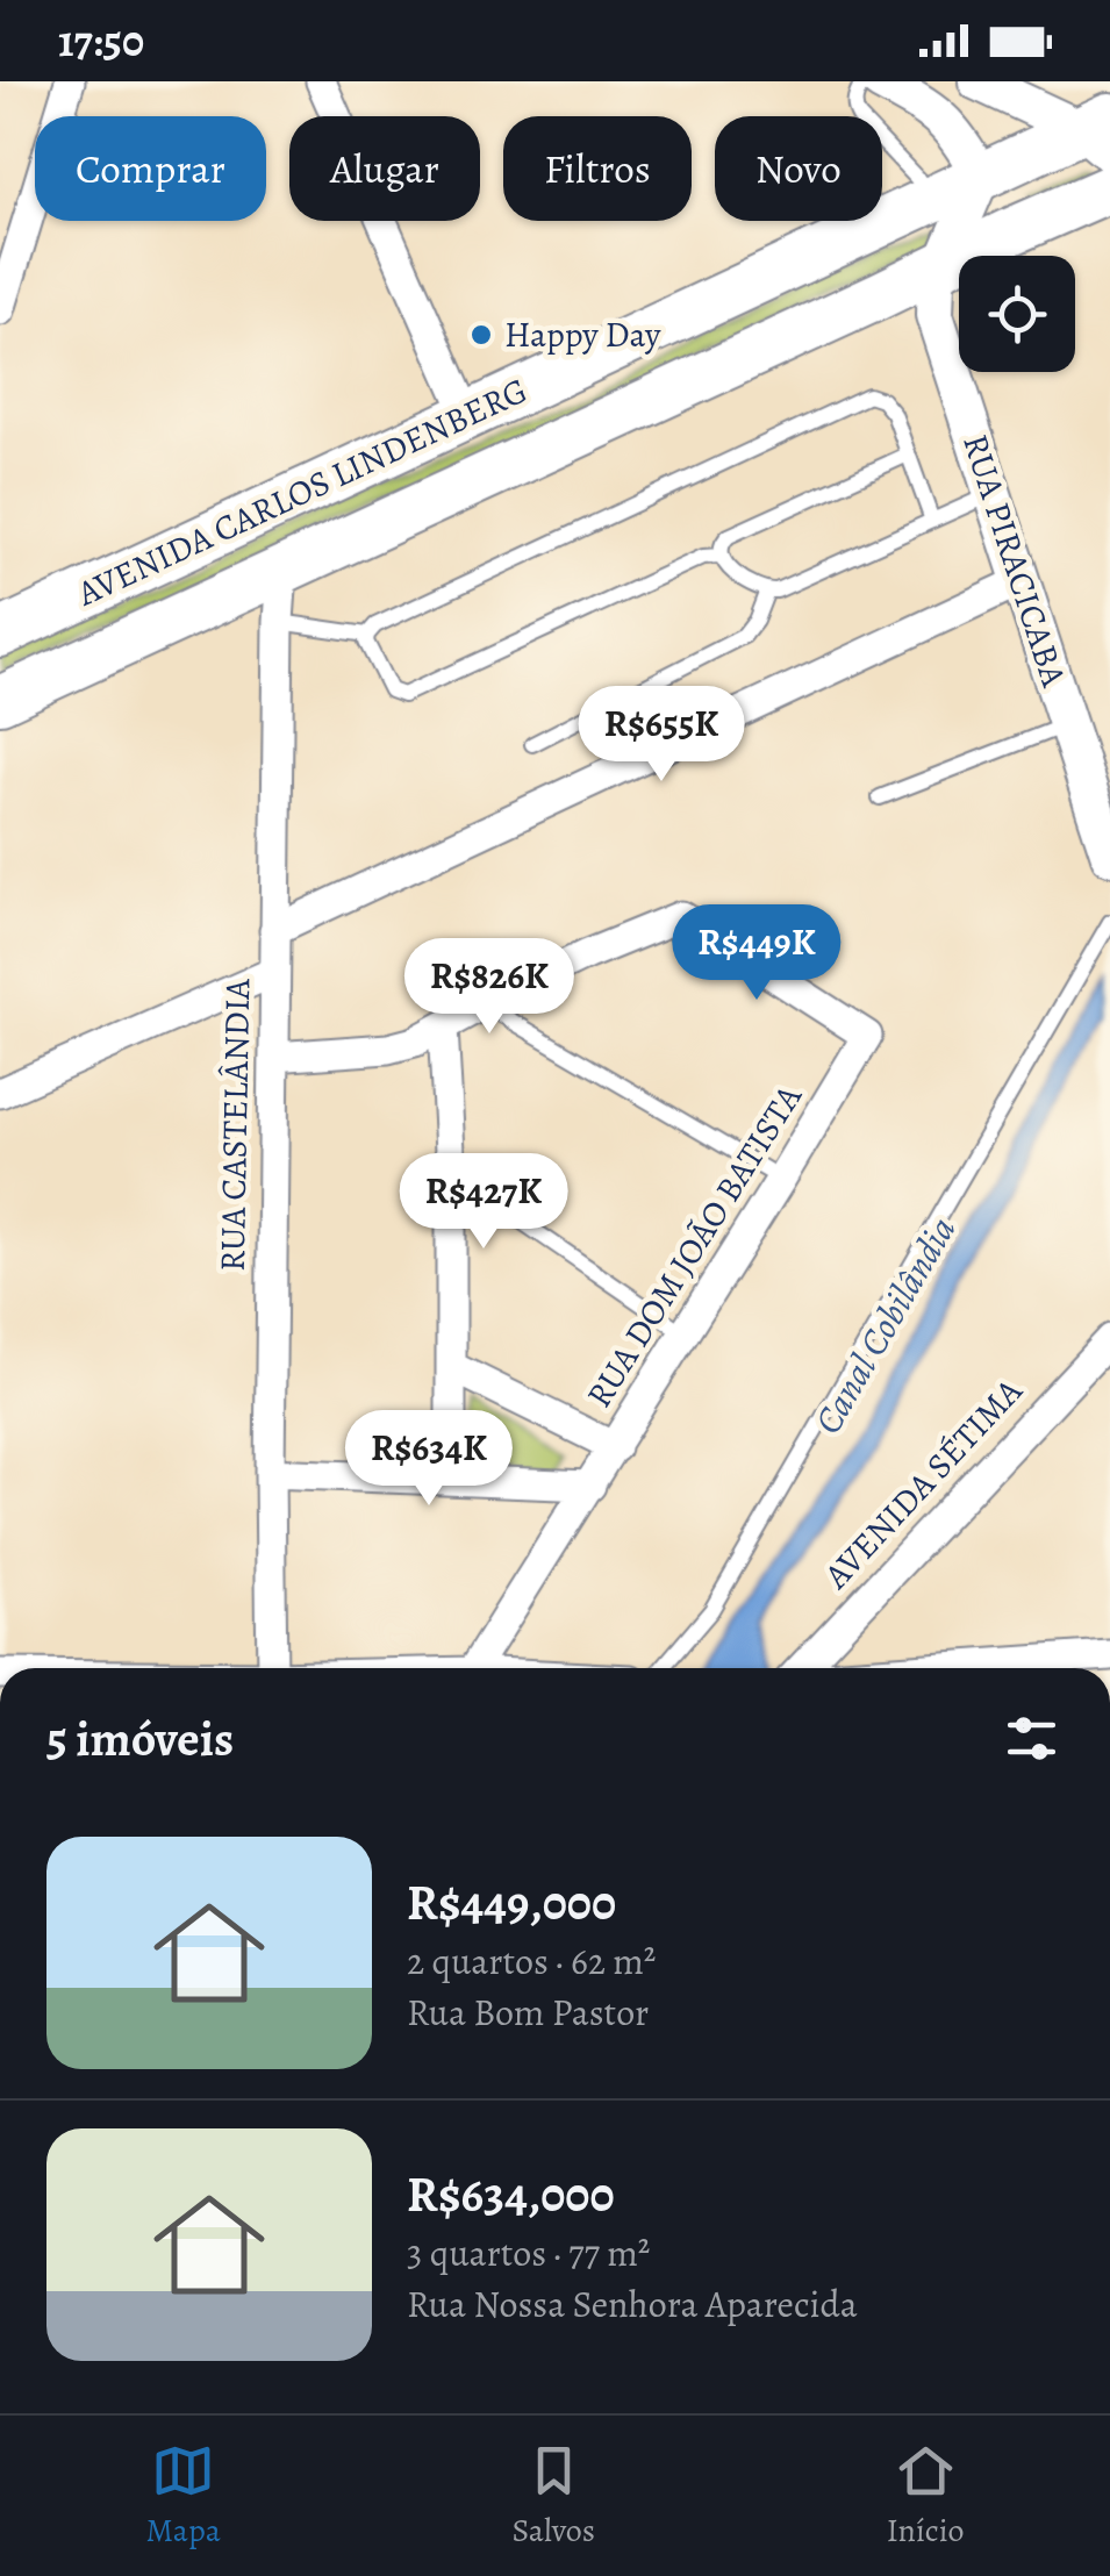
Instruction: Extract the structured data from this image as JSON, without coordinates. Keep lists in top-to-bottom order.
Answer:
{
  "streets": {
    "main road": ["AVENIDA CARLOS LINDENBERG"],
    "street": [
      "RUA PIRACICABA",
      "RUA CASTELÂNDIA",
      "RUA DOM JOÃO BATISTA",
      "AVENIDA SÉTIMA"
    ]
  },
  "crossings": [
    ["AVENIDA CARLOS LINDENBERG", "RUA PIRACICABA"],
    ["AVENIDA CARLOS LINDENBERG", "RUA CASTELÂNDIA"]
  ],
  "water": ["Canal Cobilândia"],
  "places": ["Happy Day"],
  "page": {
    "status": "17:50",
    "chip": [
      "Comprar",
      "Alugar",
      "Filtros",
      "Novo"
    ],
    "price": [
      "R$655K",
      "R$449K",
      "R$826K",
      "R$427K",
      "R$634K"
    ],
    "heading": "5 imóveis",
    "list": [
      {
        "name": "R$449,000",
        "note": "2 quartos · 62 m² · Rua Bom Pastor"
      },
      {
        "name": "R$634,000",
        "note": "3 quartos · 77 m² · Rua Nossa Senhora Aparecida"
      }
    ],
    "tabs": ["Mapa", "Salvos", "Início"]
  }
}
